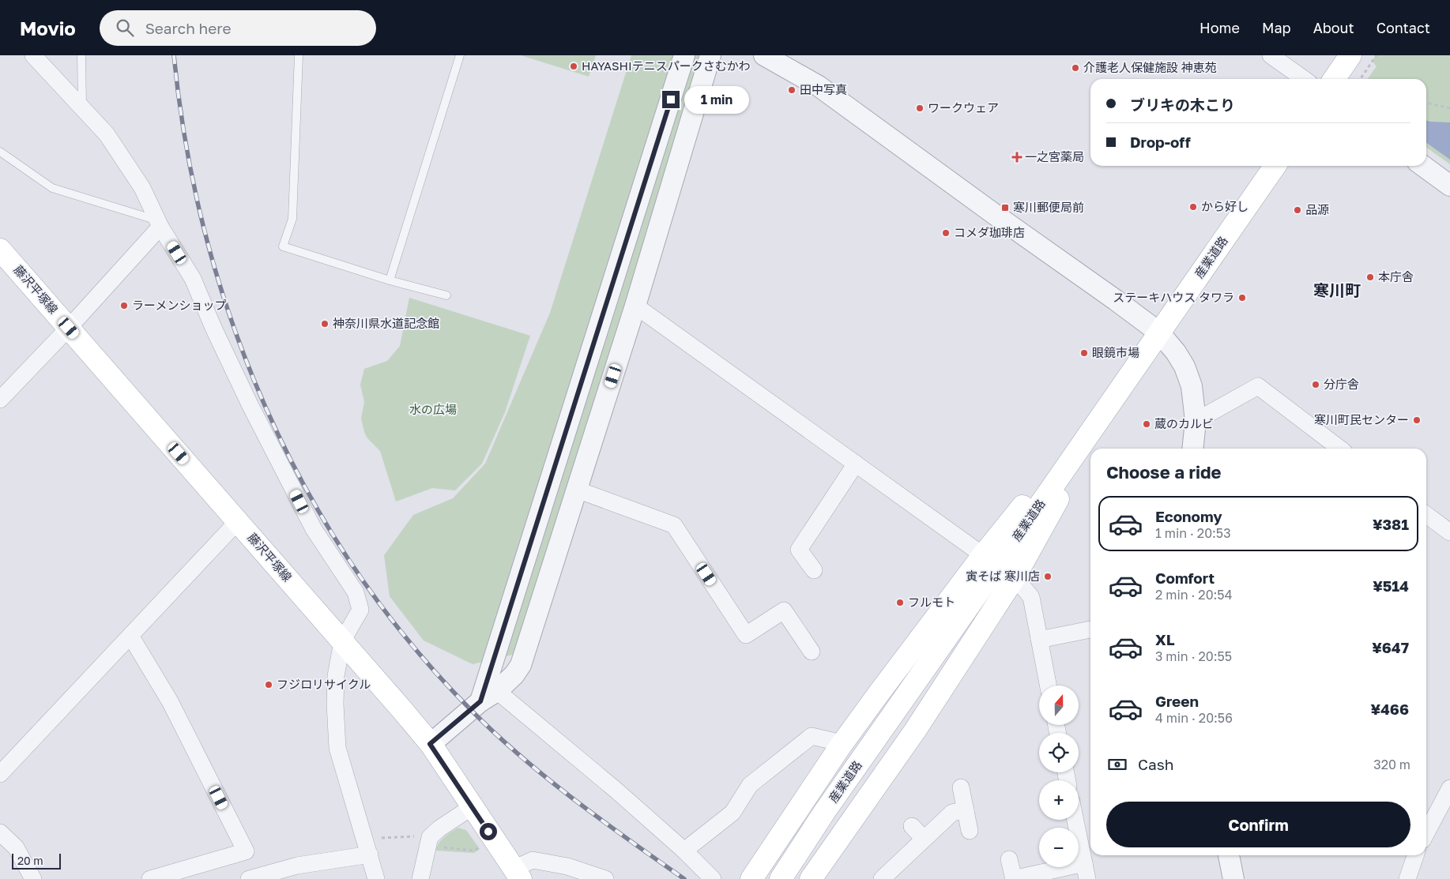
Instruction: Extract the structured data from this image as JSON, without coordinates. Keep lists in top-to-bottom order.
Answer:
{
  "streets": {
    "main road": ["産業道路", "藤沢平塚線"]
  },
  "districts": ["寒川町"],
  "parks": ["水の広場"],
  "places": {
    "other": [
      "HAYASHIテニスパークさむかわ",
      "介護老人保健施設 神恵苑",
      "田中写真",
      "ワークウェア",
      "から好し",
      "品源",
      "コメダ珈琲店",
      "本庁舎",
      "ステーキハウス タワラ",
      "ラーメンショップ",
      "神奈川県水道記念館",
      "眼鏡市場",
      "分庁舎",
      "寒川町民センター",
      "蔵のカルビ",
      "寅そば 寒川店",
      "フルモト",
      "フジロリサイクル"
    ],
    "health": ["一之宮薬局"],
    "transit": ["寒川郵便局前"]
  },
  "scale_bar": "20 m",
  "north": "top",
  "page": {
    "header": "Movio",
    "search": "Search here",
    "nav": [
      "Home",
      "Map",
      "About",
      "Contact"
    ],
    "banner": ["ブリキの木こり", "Drop-off"],
    "bubble": "1 min",
    "heading": "Choose a ride",
    "list": [
      {
        "name": "Economy",
        "note": "1 min · 20:53",
        "value": "¥381"
      },
      {
        "name": "Comfort",
        "note": "2 min · 20:54",
        "value": "¥514"
      },
      {
        "name": "XL",
        "note": "3 min · 20:55",
        "value": "¥647"
      },
      {
        "name": "Green",
        "note": "4 min · 20:56",
        "value": "¥466"
      }
    ],
    "map_buttons": ["+", "−"],
    "pay": ["Cash", "320 m"],
    "buttons": "Confirm",
    "scale": "20 m"
  }
}
